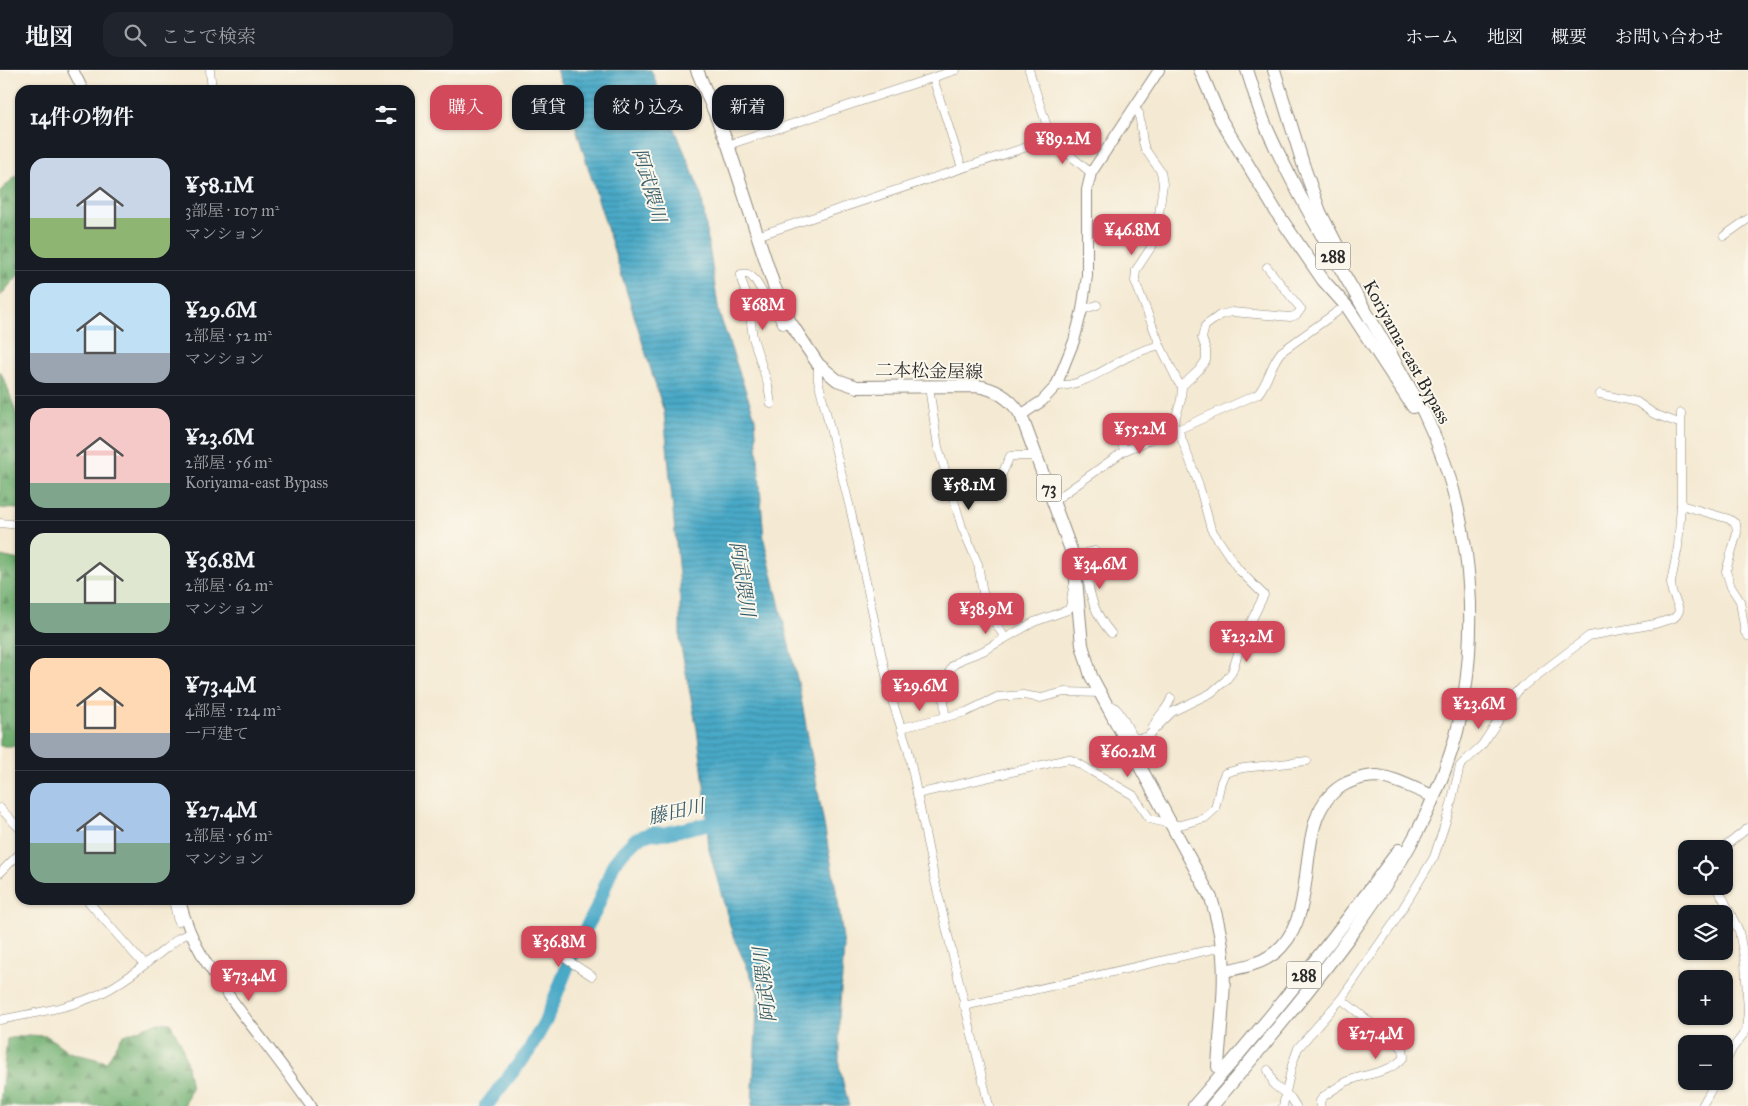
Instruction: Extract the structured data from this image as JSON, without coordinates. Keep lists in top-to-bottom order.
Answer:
{
  "streets": {
    "main road": [
      "288",
      "Koriyama-east Bypass",
      "二本松金屋線",
      "73"
    ]
  },
  "water": ["阿武隈川", "藤田川"],
  "page": {
    "header": "地図",
    "search": "ここで検索",
    "nav": [
      "ホーム",
      "地図",
      "概要",
      "お問い合わせ"
    ],
    "chip": [
      "購入",
      "賃貸",
      "絞り込み",
      "新着"
    ],
    "heading": "14件の物件",
    "price": [
      "¥89.2M",
      "¥46.8M",
      "¥68M",
      "¥55.2M",
      "¥58.1M",
      "¥34.6M",
      "¥38.9M",
      "¥23.2M",
      "¥29.6M",
      "¥23.6M",
      "¥60.2M",
      "¥36.8M",
      "¥73.4M",
      "¥27.4M"
    ],
    "list": [
      {
        "name": "¥58.1M",
        "note": "3部屋 · 107 m² · マンション"
      },
      {
        "name": "¥29.6M",
        "note": "2部屋 · 52 m² · マンション"
      },
      {
        "name": "¥23.6M",
        "note": "2部屋 · 56 m² · Koriyama-east Bypass"
      },
      {
        "name": "¥36.8M",
        "note": "2部屋 · 62 m² · マンション"
      },
      {
        "name": "¥73.4M",
        "note": "4部屋 · 124 m² · 一戸建て"
      },
      {
        "name": "¥27.4M",
        "note": "2部屋 · 56 m² · マンション"
      }
    ],
    "map_buttons": ["+", "−"]
  }
}
